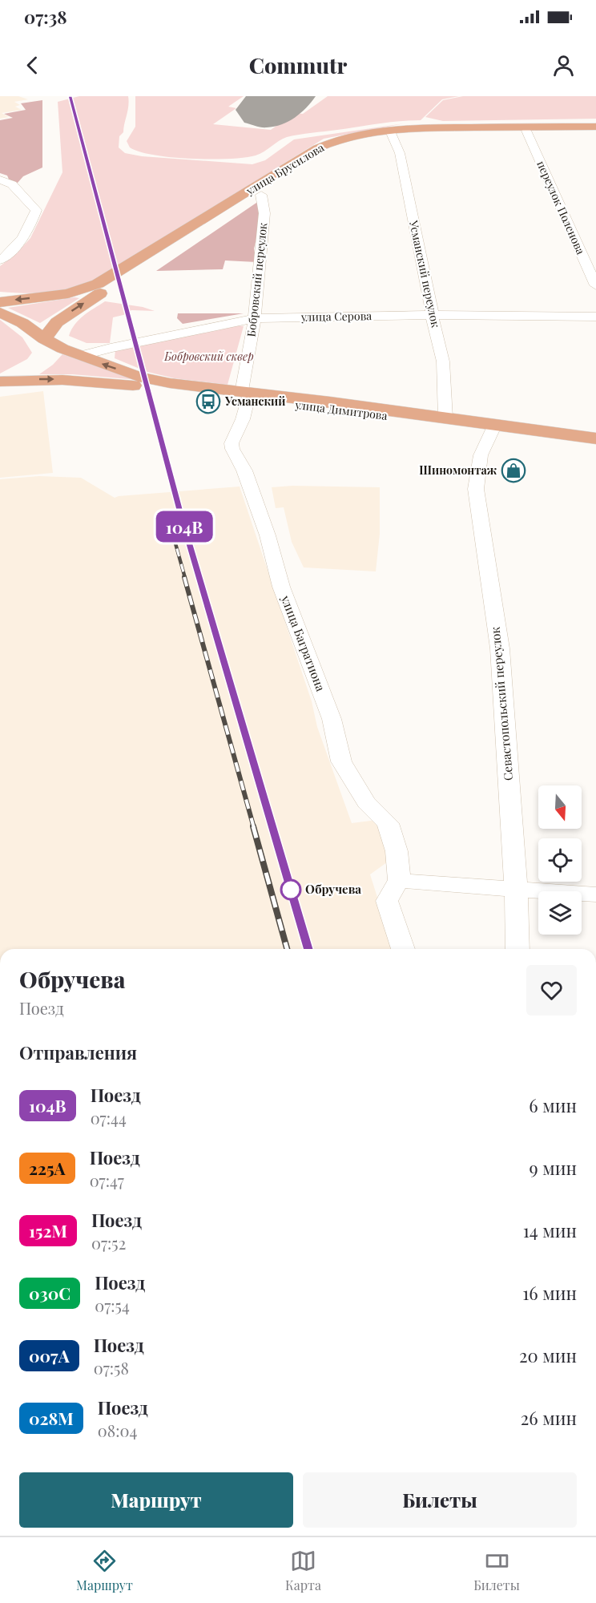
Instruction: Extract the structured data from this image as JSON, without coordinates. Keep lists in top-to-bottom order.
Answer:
{
  "streets": {
    "main road": ["улица Брусилова", "улица Димитрова"],
    "street": [
      "переулок Поленова",
      "Усманский переулок",
      "Бобровский переулок",
      "улица Серова",
      "улица Багратиона",
      "Севастопольский переулок"
    ]
  },
  "crossings": [
    ["улица Брусилова", "переулок Поленова"],
    ["улица Брусилова", "Усманский переулок"],
    ["улица Брусилова", "Бобровский переулок"],
    ["улица Брусилова", "улица Димитрова"],
    ["Усманский переулок", "улица Серова"],
    ["Усманский переулок", "улица Димитрова"],
    ["Бобровский переулок", "улица Серова"],
    ["Бобровский переулок", "улица Димитрова"],
    ["Бобровский переулок", "улица Багратиона"],
    ["улица Серова", "улица Димитрова"],
    ["улица Димитрова", "улица Багратиона"],
    ["улица Димитрова", "Севастопольский переулок"]
  ],
  "parks": ["Бобровский сквер"],
  "places": {
    "bus stop": ["Усманский"],
    "shop": ["Шиномонтаж"],
    "other": ["Обручева"]
  },
  "north": "bottom",
  "page": {
    "status": "07:38",
    "header": "Commutr",
    "on_map": "104В",
    "heading": [
      ["Обручева", "Поезд"],
      "Отправления"
    ],
    "list": [
      {
        "mark": "104В",
        "name": "Поезд",
        "note": "07:44",
        "value": "6 мин"
      },
      {
        "mark": "225А",
        "name": "Поезд",
        "note": "07:47",
        "value": "9 мин"
      },
      {
        "mark": "152М",
        "name": "Поезд",
        "note": "07:52",
        "value": "14 мин"
      },
      {
        "mark": "030C",
        "name": "Поезд",
        "note": "07:54",
        "value": "16 мин"
      },
      {
        "mark": "007А",
        "name": "Поезд",
        "note": "07:58",
        "value": "20 мин"
      },
      {
        "mark": "028М",
        "name": "Поезд",
        "note": "08:04",
        "value": "26 мин"
      }
    ],
    "buttons": ["Маршрут", "Билеты"],
    "tabs": ["Маршрут", "Карта", "Билеты"]
  }
}
